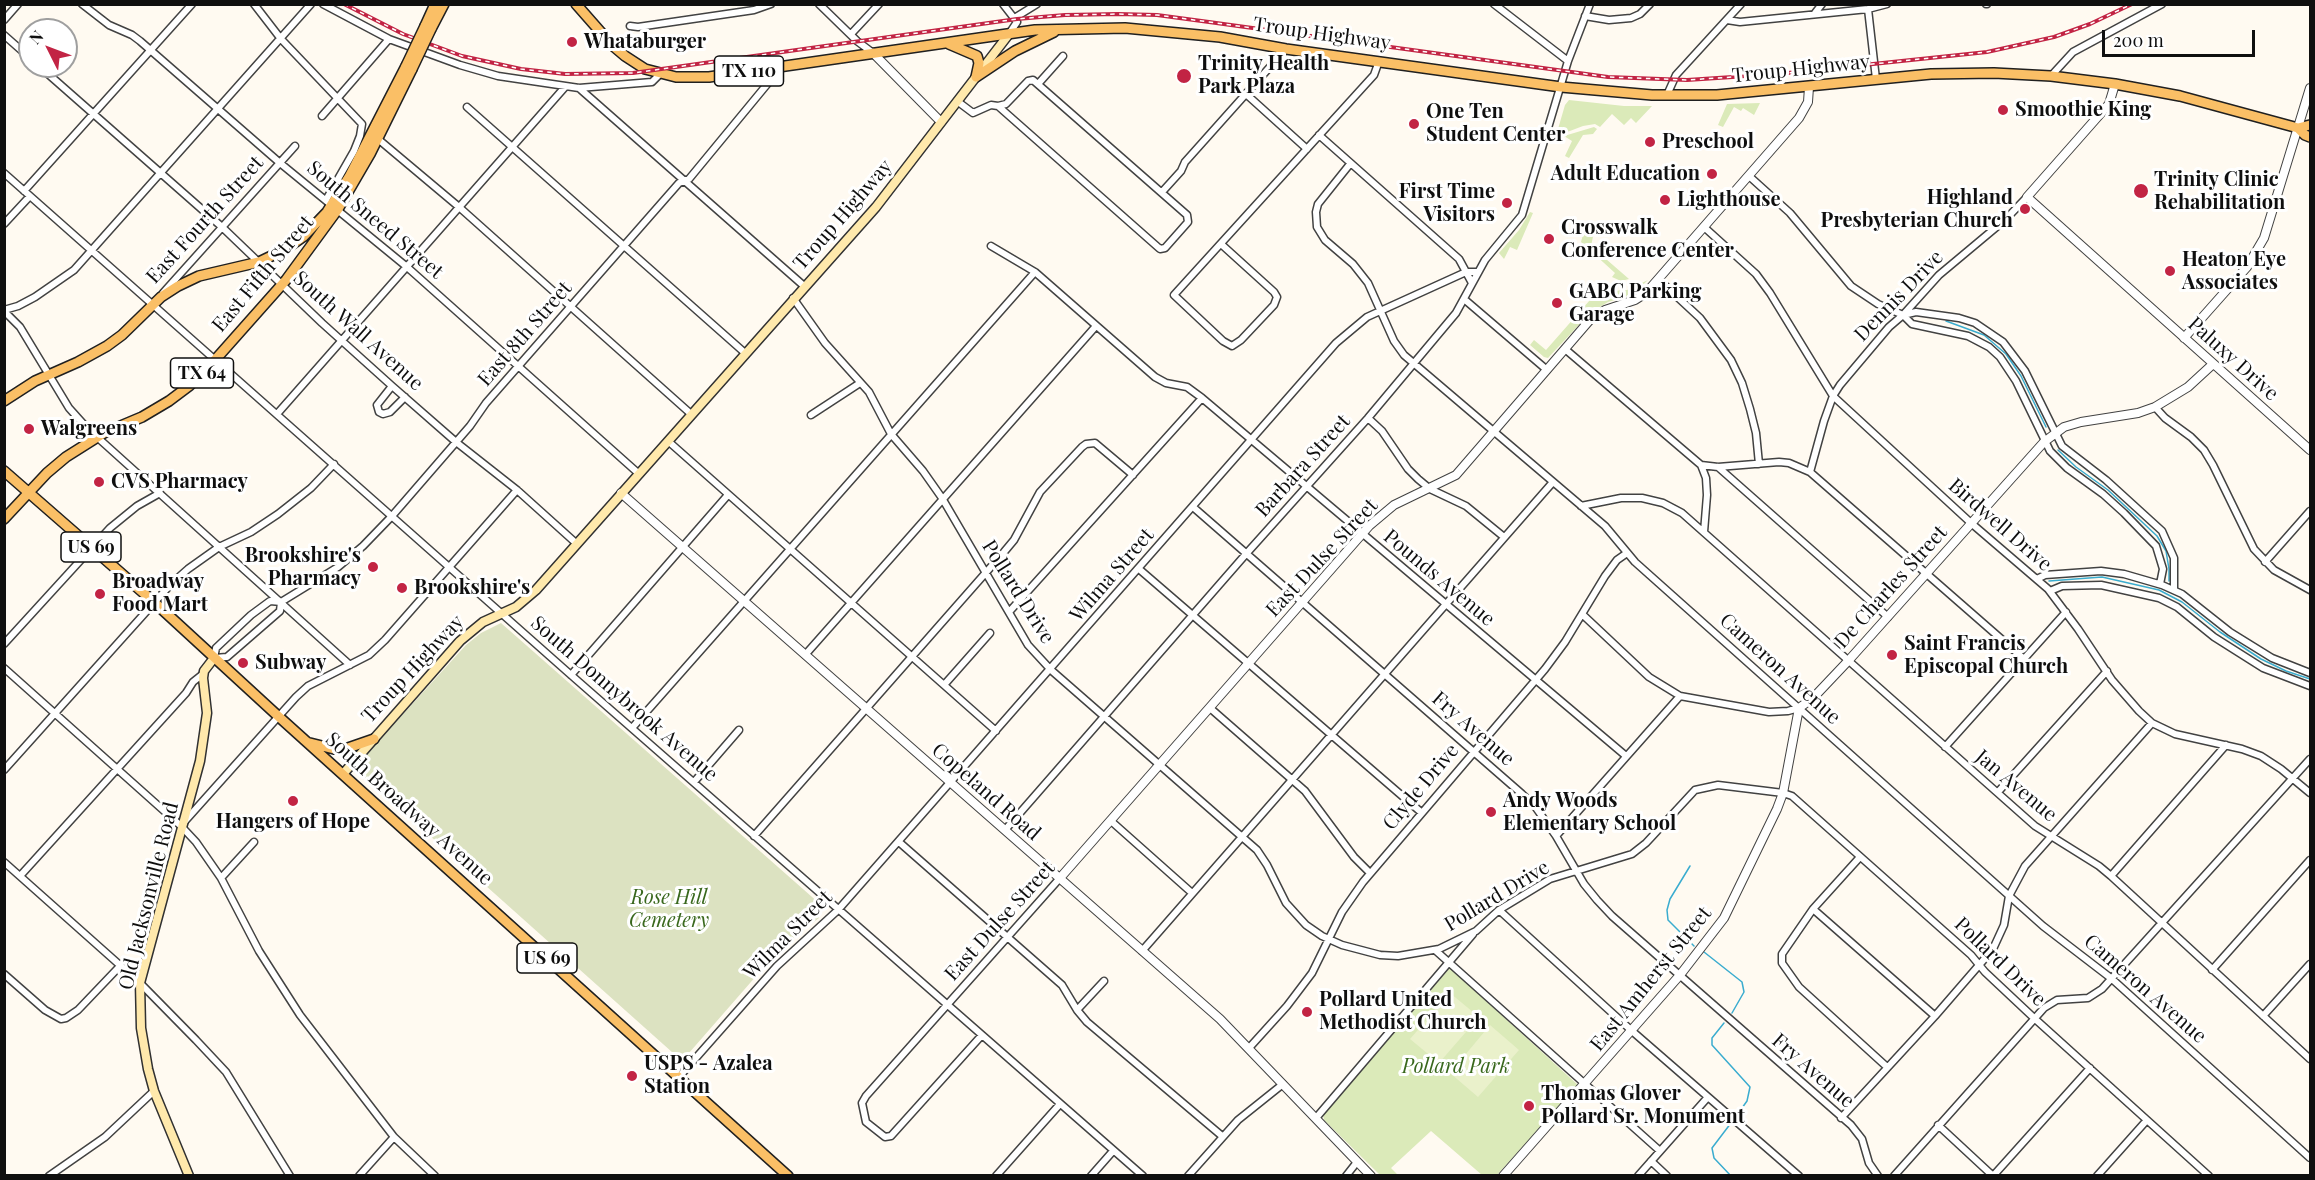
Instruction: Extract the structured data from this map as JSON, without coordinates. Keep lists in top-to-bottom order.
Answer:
{
  "streets": {
    "main road": [
      "Troup Highway",
      "TX 110",
      "East Fourth Street",
      "East Fifth Street",
      "TX 64",
      "US 69",
      "South Broadway Avenue",
      "Old Jacksonville Road"
    ],
    "street": [
      "South Sneed Street",
      "Dennis Drive",
      "South Wall Avenue",
      "East 8th Street",
      "Paluxy Drive",
      "Barbara Street",
      "Birdwell Drive",
      "East Dulse Street",
      "Wilma Street",
      "Pounds Avenue",
      "De Charles Street",
      "Pollard Drive",
      "Cameron Avenue",
      "South Donnybrook Avenue",
      "Fry Avenue",
      "Jan Avenue",
      "Clyde Drive",
      "Copeland Road",
      "East Amherst Street"
    ]
  },
  "crossings": [
    ["Troup Highway", "TX 110"],
    ["Troup Highway", "South Sneed Street"],
    ["Troup Highway", "Dennis Drive"],
    ["Troup Highway", "South Wall Avenue"],
    ["Troup Highway", "Barbara Street"],
    ["Troup Highway", "East Dulse Street"],
    ["Troup Highway", "Pollard Drive"],
    ["Troup Highway", "South Donnybrook Avenue"],
    ["Troup Highway", "Copeland Road"],
    ["Troup Highway", "South Broadway Avenue"],
    ["TX 110", "East 8th Street"],
    ["East Fourth Street", "South Sneed Street"],
    ["East Fourth Street", "East Fifth Street"],
    ["East Fourth Street", "South Wall Avenue"],
    ["East Fourth Street", "South Donnybrook Avenue"],
    ["South Sneed Street", "East Fifth Street"],
    ["South Sneed Street", "East 8th Street"],
    ["East Fifth Street", "South Wall Avenue"],
    ["East Fifth Street", "TX 64"],
    ["East Fifth Street", "South Donnybrook Avenue"],
    ["East Fifth Street", "South Broadway Avenue"],
    ["Dennis Drive", "Paluxy Drive"],
    ["Dennis Drive", "Birdwell Drive"],
    ["South Wall Avenue", "East 8th Street"],
    ["East 8th Street", "South Donnybrook Avenue"],
    ["East 8th Street", "South Broadway Avenue"],
    ["Paluxy Drive", "De Charles Street"],
    ["Barbara Street", "Wilma Street"],
    ["Barbara Street", "Pounds Avenue"],
    ["Barbara Street", "Pollard Drive"],
    ["Barbara Street", "Cameron Avenue"],
    ["Barbara Street", "Fry Avenue"],
    ["Barbara Street", "Copeland Road"],
    ["Birdwell Drive", "East Dulse Street"],
    ["Birdwell Drive", "De Charles Street"],
    ["East Dulse Street", "Pounds Avenue"],
    ["East Dulse Street", "Pollard Drive"],
    ["East Dulse Street", "Cameron Avenue"],
    ["East Dulse Street", "South Donnybrook Avenue"],
    ["East Dulse Street", "Fry Avenue"],
    ["East Dulse Street", "Copeland Road"],
    ["Wilma Street", "Pounds Avenue"],
    ["Wilma Street", "Pollard Drive"],
    ["Wilma Street", "Cameron Avenue"],
    ["Wilma Street", "South Donnybrook Avenue"],
    ["Wilma Street", "Fry Avenue"],
    ["Wilma Street", "Copeland Road"],
    ["Wilma Street", "South Broadway Avenue"],
    ["Pounds Avenue", "Clyde Drive"],
    ["De Charles Street", "Cameron Avenue"],
    ["De Charles Street", "Jan Avenue"],
    ["De Charles Street", "East Amherst Street"],
    ["Pollard Drive", "Fry Avenue"],
    ["Pollard Drive", "Clyde Drive"],
    ["Pollard Drive", "East Amherst Street"],
    ["Cameron Avenue", "Jan Avenue"],
    ["Cameron Avenue", "Clyde Drive"],
    ["Cameron Avenue", "East Amherst Street"],
    ["Fry Avenue", "Clyde Drive"],
    ["Fry Avenue", "East Amherst Street"],
    ["Clyde Drive", "Copeland Road"]
  ],
  "parks": ["Rose Hill Cemetery", "Pollard Park"],
  "places": [
    "Whataburger",
    "Trinity Health Park Plaza",
    "Smoothie King",
    "One Ten Student Center",
    "Preschool",
    "Adult Education",
    "Trinity Clinic Rehabilitation",
    "Lighthouse",
    "First Time Visitors",
    "Highland Presbyterian Church",
    "Crosswalk Conference Center",
    "Heaton Eye Associates",
    "GABC Parking Garage",
    "Walgreens",
    "CVS Pharmacy",
    "Brookshire's Pharmacy",
    "Brookshire's",
    "Broadway Food Mart",
    "Saint Francis Episcopal Church",
    "Subway",
    "Hangers of Hope",
    "Andy Woods Elementary School",
    "Pollard United Methodist Church",
    "USPS - Azalea Station",
    "Thomas Glover Pollard Sr. Monument"
  ],
  "scale_bar": "200 m",
  "north": "top left"
}
